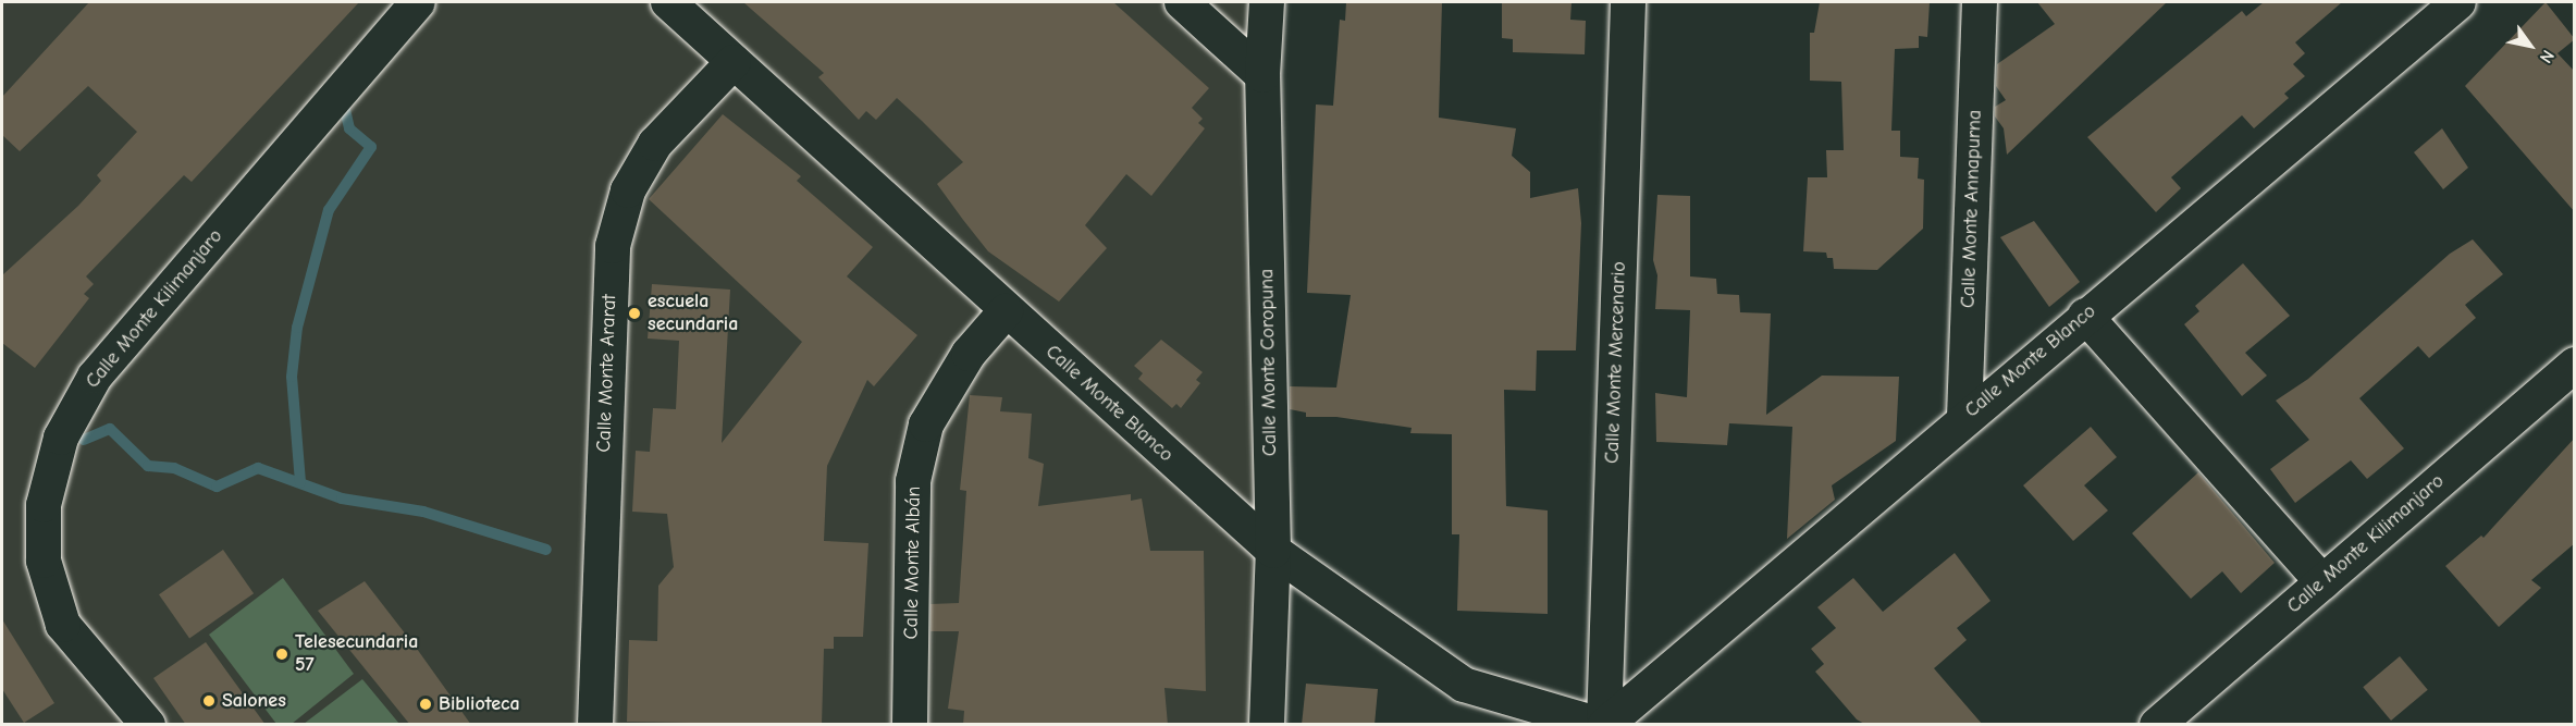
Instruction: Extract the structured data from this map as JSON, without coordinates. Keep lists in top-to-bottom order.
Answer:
{
  "streets": {
    "street": [
      "Calle Monte Annapurna",
      "Calle Monte Kilimanjaro",
      "Calle Monte Blanco",
      "Calle Monte Coropuna",
      "Calle Monte Mercenario",
      "Calle Monte Ararat",
      "Calle Monte Albán"
    ]
  },
  "crossings": [
    ["Calle Monte Annapurna", "Calle Monte Blanco"],
    ["Calle Monte Blanco", "Calle Monte Coropuna"],
    ["Calle Monte Blanco", "Calle Monte Mercenario"],
    ["Calle Monte Blanco", "Calle Monte Ararat"],
    ["Calle Monte Blanco", "Calle Monte Albán"]
  ],
  "places": [
    "escuela secundaria",
    "Telesecundaria 57",
    "Salones",
    "Biblioteca"
  ],
  "north": "bottom right"
}
